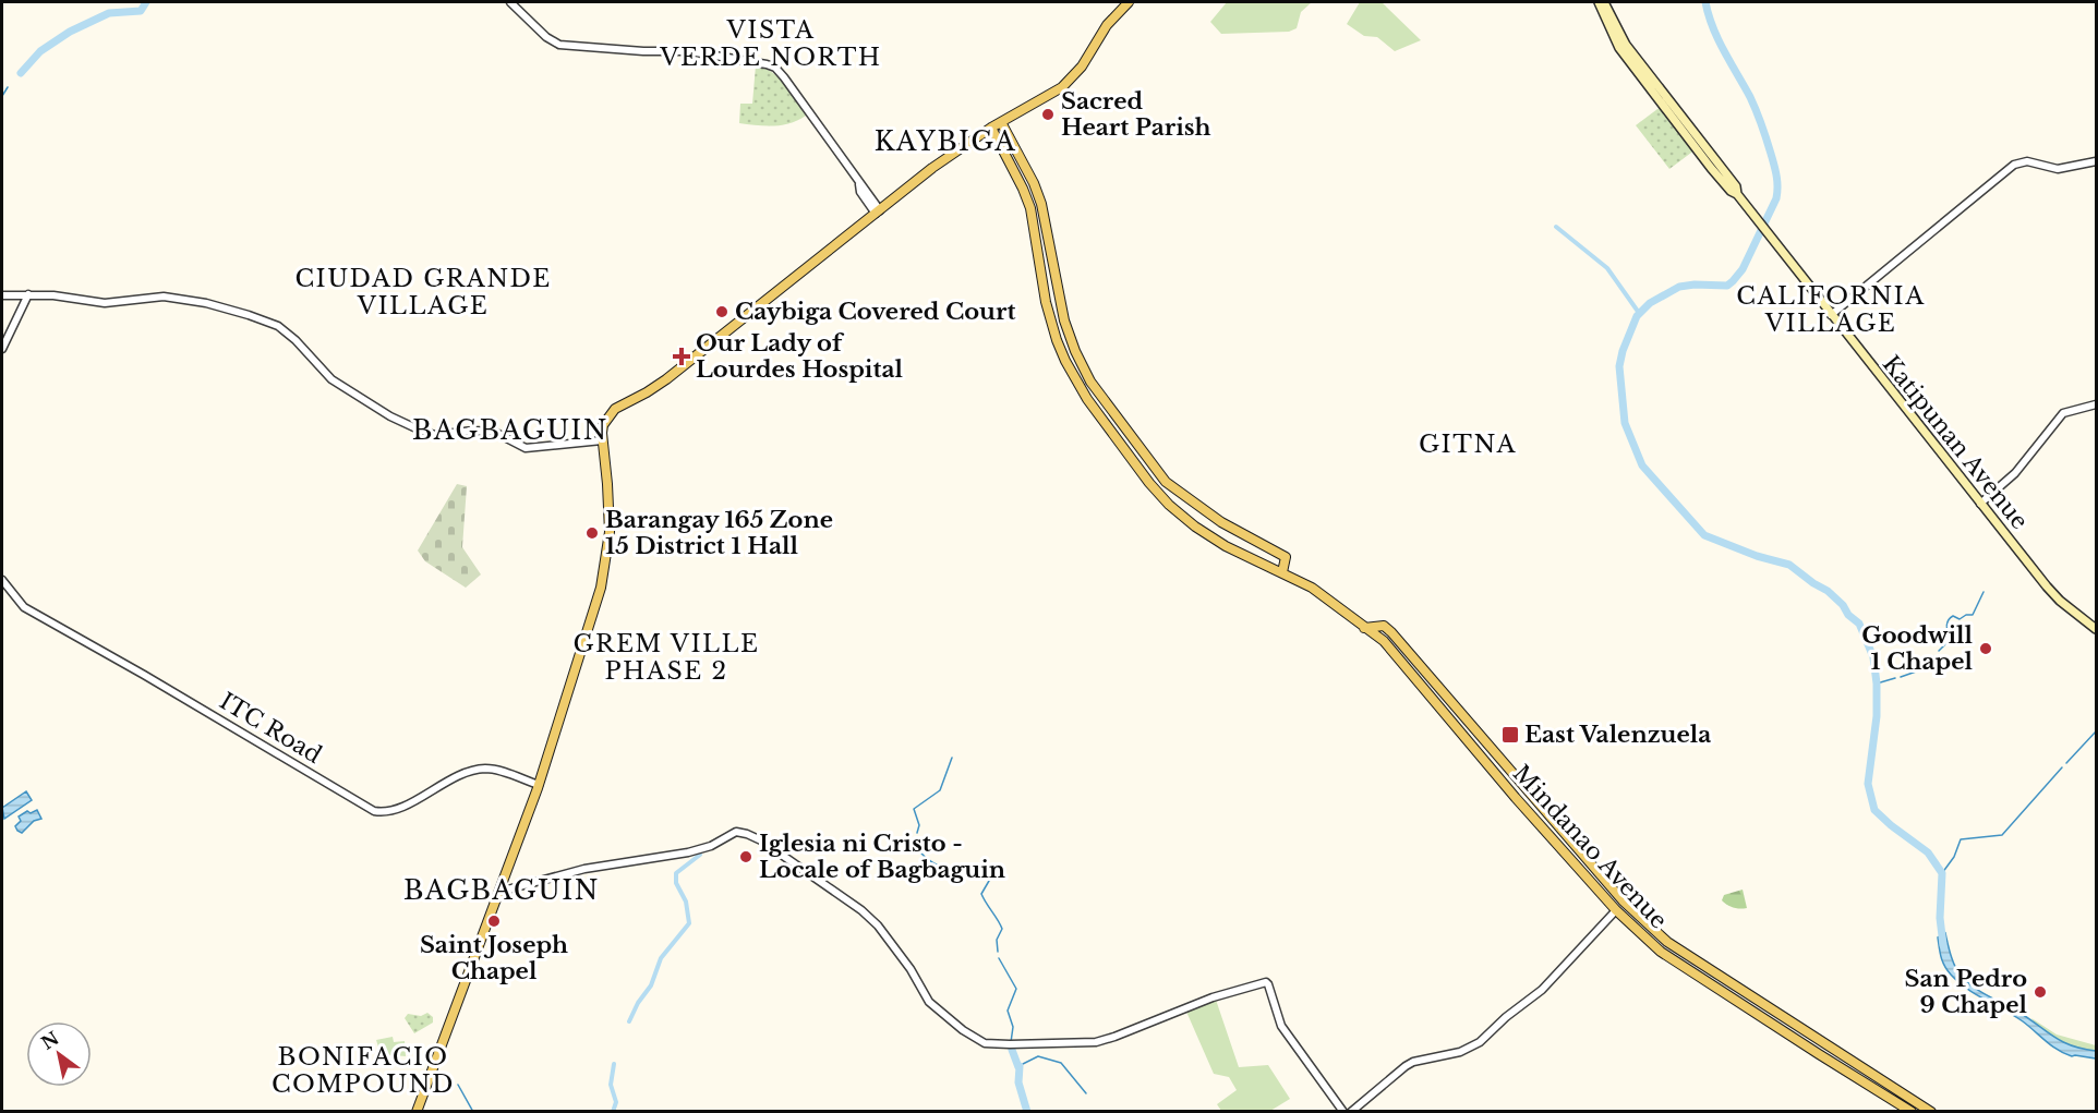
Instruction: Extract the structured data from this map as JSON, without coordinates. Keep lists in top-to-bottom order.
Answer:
{
  "streets": {
    "main road": ["Katipunan Avenue", "Mindanao Avenue"],
    "street": ["ITC Road"]
  },
  "districts": [
    "VISTA VERDE NORTH",
    "KAYBIGA",
    "CIUDAD GRANDE VILLAGE",
    "CALIFORNIA VILLAGE",
    "BAGBAGUIN",
    "GITNA",
    "GREM VILLE PHASE 2",
    "BAGBAGUIN",
    "BONIFACIO COMPOUND"
  ],
  "places": {
    "other": [
      "Sacred Heart Parish",
      "Caybiga Covered Court",
      "Barangay 165 Zone 15 District 1 Hall",
      "Goodwill 1 Chapel",
      "Iglesia ni Cristo - Locale of Bagbaguin",
      "Saint Joseph Chapel",
      "San Pedro 9 Chapel"
    ],
    "health": ["Our Lady of Lourdes Hospital"],
    "transit": ["East Valenzuela"]
  },
  "north": "top left"
}
